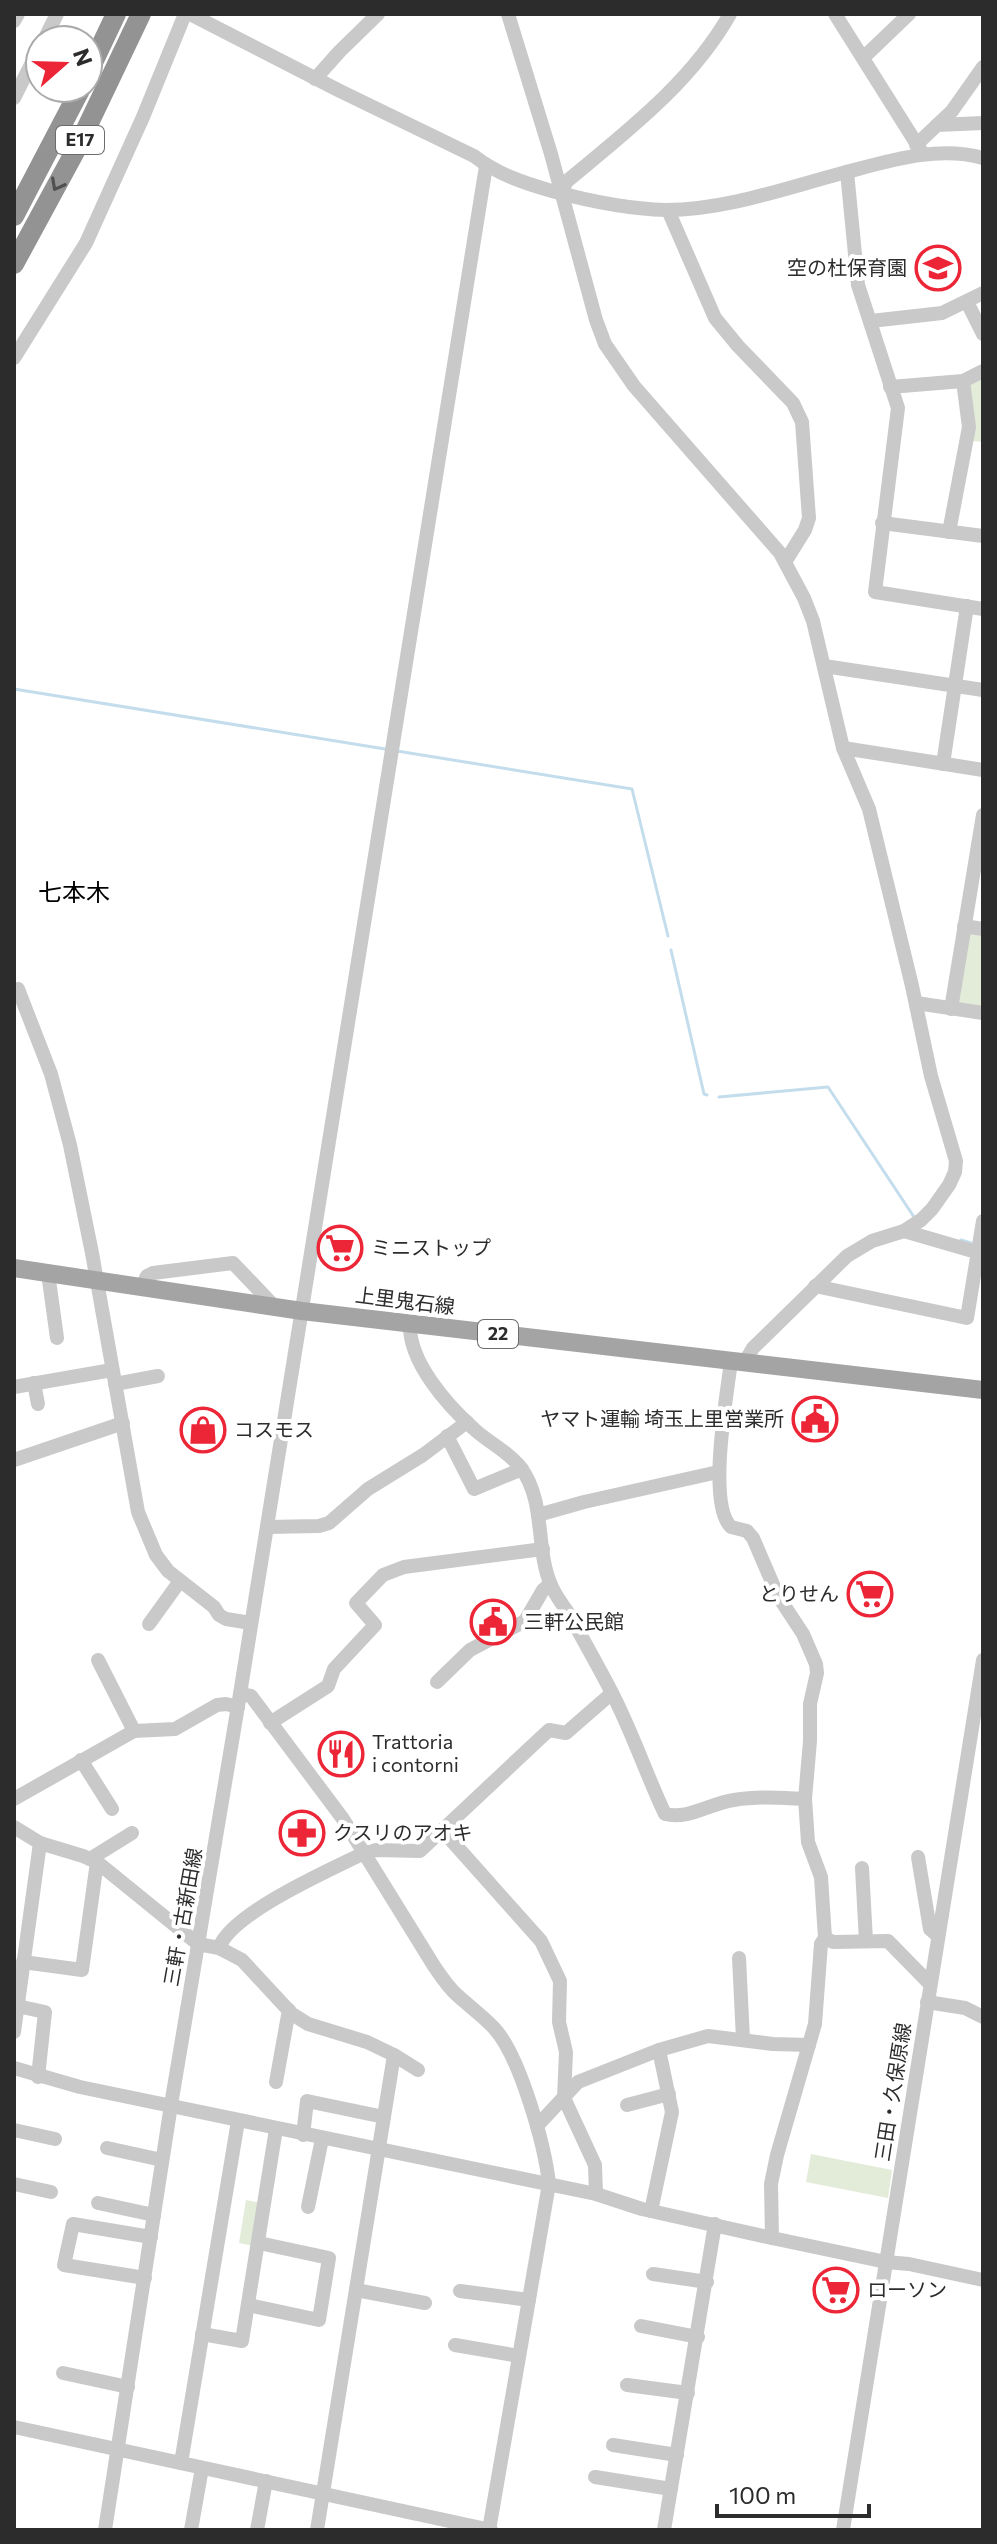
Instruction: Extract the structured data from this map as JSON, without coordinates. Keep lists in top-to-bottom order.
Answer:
{
  "streets": {
    "highway": ["E17"],
    "main road": ["上里鬼石線", "22"],
    "street": ["三軒・古新田線", "三田・久保原線"]
  },
  "crossings": [
    ["上里鬼石線", "三軒・古新田線"]
  ],
  "districts": ["七本木"],
  "places": {
    "school or university": ["空の杜保育園"],
    "supermarket": ["ミニストップ", "とりせん", "ローソン"],
    "public building": ["ヤマト運輸 埼玉上里営業所", "三軒公民館"],
    "shop": ["コスモス"],
    "restaurant": ["Trattoria i contorni"],
    "pharmacy": ["クスリのアオキ"]
  },
  "scale_bar": "100 m",
  "north": "right"
}
